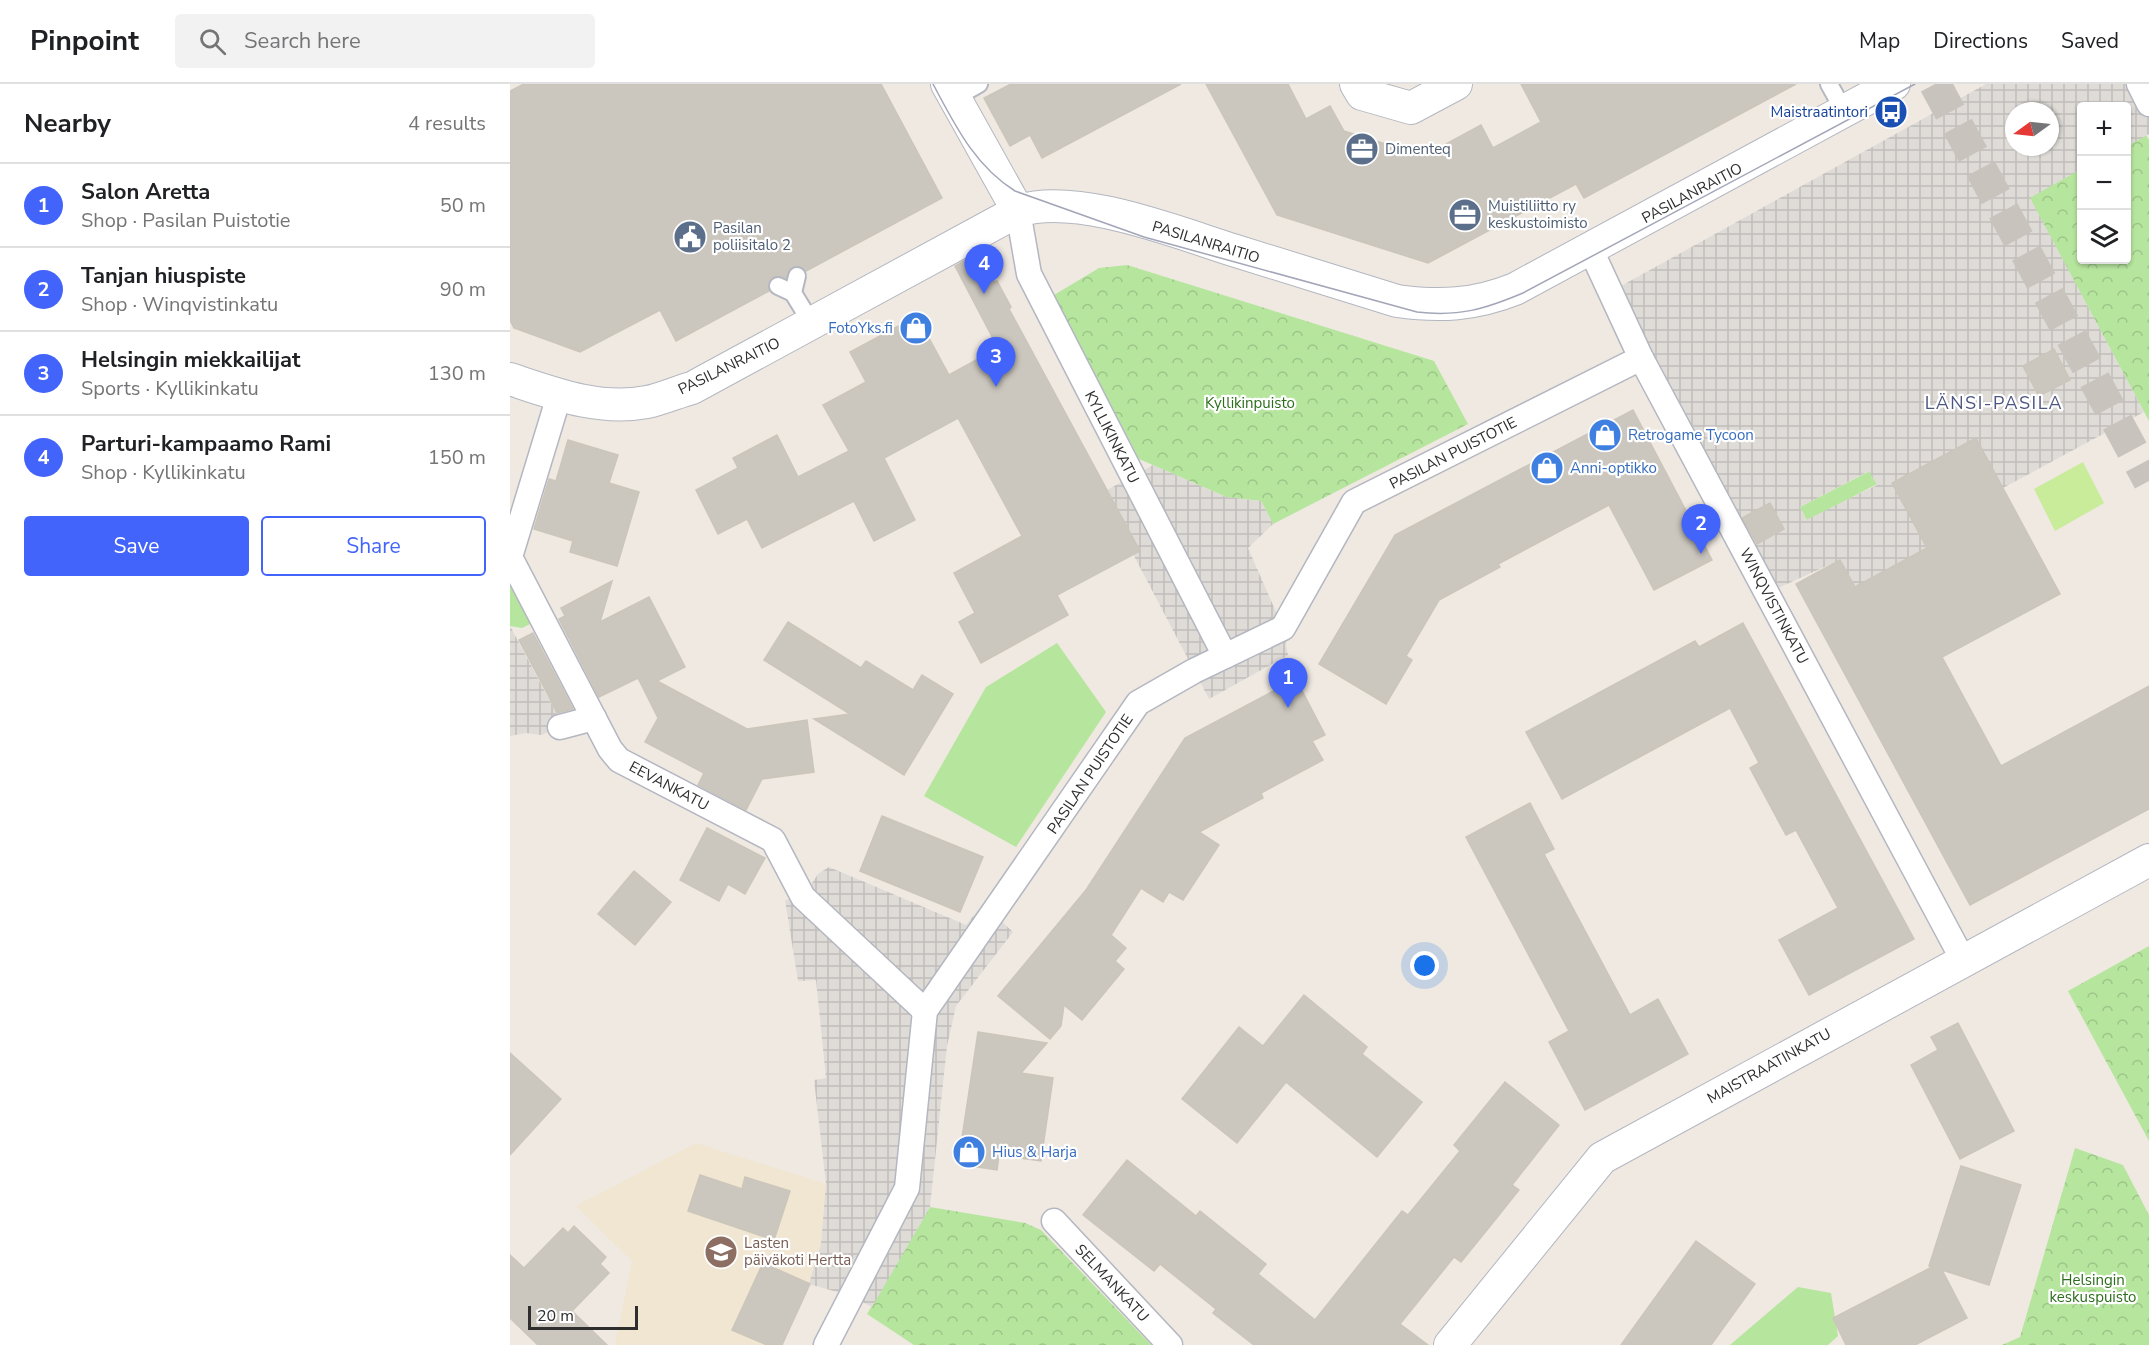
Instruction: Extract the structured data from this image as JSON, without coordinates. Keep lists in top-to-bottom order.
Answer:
{
  "streets": {
    "street": [
      "PASILANRAITIO",
      "KYLLIKINKATU",
      "PASILAN PUISTOTIE",
      "WINQVISTINKATU",
      "EEVANKATU",
      "MAISTRAATINKATU",
      "SELMANKATU"
    ]
  },
  "crossings": [
    ["PASILANRAITIO", "KYLLIKINKATU"],
    ["PASILANRAITIO", "WINQVISTINKATU"],
    ["PASILANRAITIO", "EEVANKATU"],
    ["KYLLIKINKATU", "PASILAN PUISTOTIE"],
    ["PASILAN PUISTOTIE", "WINQVISTINKATU"],
    ["PASILAN PUISTOTIE", "EEVANKATU"],
    ["WINQVISTINKATU", "MAISTRAATINKATU"]
  ],
  "districts": ["LÄNSI-PASILA"],
  "parks": ["Kyllikinpuisto", "Helsingin keskuspuisto"],
  "places": {
    "bus stop": ["Maistraatintori"],
    "office": ["Dimenteq", "Muistiliitto ry keskustoimisto"],
    "public building": ["Pasilan poliisitalo 2"],
    "shop": [
      "FotoYks.fi",
      "Retrogame Tycoon",
      "Anni-optikko",
      "Hius & Harja"
    ],
    "school or university": ["Lasten päiväkoti Hertta"]
  },
  "scale_bar": "20 m",
  "north": "left",
  "page": {
    "header": "Pinpoint",
    "search": "Search here",
    "nav": ["Map", "Directions", "Saved"],
    "heading": ["Nearby", "4 results"],
    "map_buttons": ["+", "−"],
    "list": [
      {
        "mark": "1",
        "name": "Salon Aretta",
        "note": "Shop · Pasilan Puistotie",
        "value": "50 m"
      },
      {
        "mark": "2",
        "name": "Tanjan hiuspiste",
        "note": "Shop · Winqvistinkatu",
        "value": "90 m"
      },
      {
        "mark": "3",
        "name": "Helsingin miekkailijat",
        "note": "Sports · Kyllikinkatu",
        "value": "130 m"
      },
      {
        "mark": "4",
        "name": "Parturi-kampaamo Rami",
        "note": "Shop · Kyllikinkatu",
        "value": "150 m"
      }
    ],
    "pins": [
      "4",
      "3",
      "2",
      "1"
    ],
    "buttons": ["Save", "Share"],
    "scale": "20 m"
  }
}
